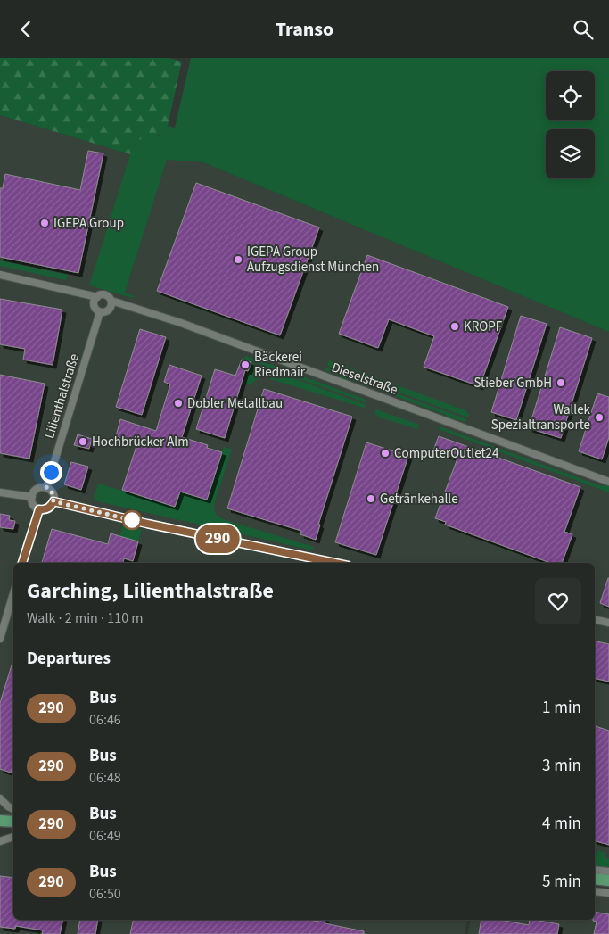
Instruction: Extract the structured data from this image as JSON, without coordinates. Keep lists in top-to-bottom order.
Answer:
{
  "streets": {
    "street": ["Dieselstraße", "Lilienthalstraße"]
  },
  "crossings": [
    ["Dieselstraße", "Lilienthalstraße"]
  ],
  "places": [
    "IGEPA Group",
    "IGEPA Group Aufzugsdienst München",
    "KROPF",
    "Bäckerei Riedmair",
    "Stieber GmbH",
    "Dobler Metallbau",
    "Wallek Spezialtransporte",
    "Hochbrücker Alm",
    "ComputerOutlet24",
    "Getränkehalle"
  ],
  "lines": ["bus line 290"],
  "page": {
    "header": "Transo",
    "on_map": "290",
    "heading": [
      ["Garching, Lilienthalstraße", "Walk · 2 min · 110 m"],
      "Departures"
    ],
    "list": [
      {
        "mark": "290",
        "name": "Bus",
        "note": "06:46",
        "value": "1 min"
      },
      {
        "mark": "290",
        "name": "Bus",
        "note": "06:48",
        "value": "3 min"
      },
      {
        "mark": "290",
        "name": "Bus",
        "note": "06:49",
        "value": "4 min"
      },
      {
        "mark": "290",
        "name": "Bus",
        "note": "06:50",
        "value": "5 min"
      }
    ]
  }
}
